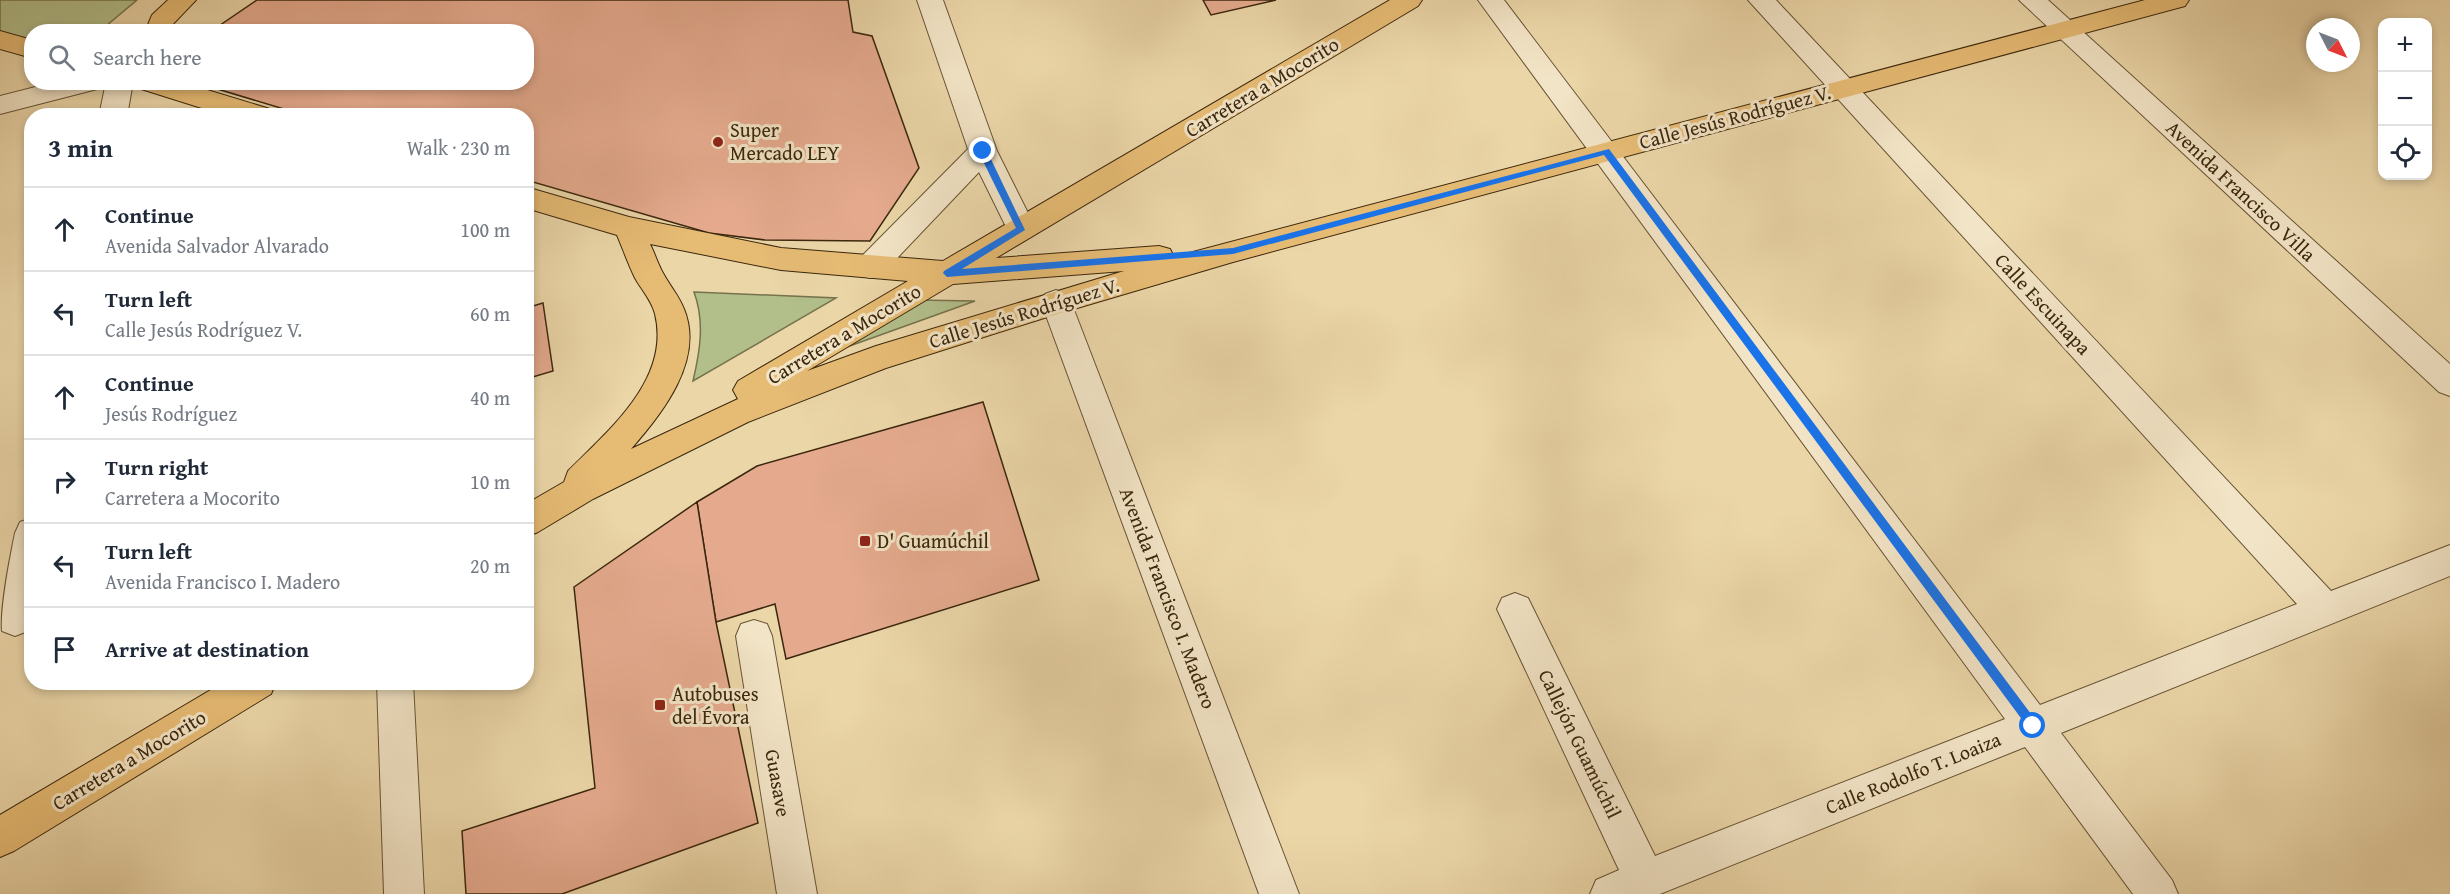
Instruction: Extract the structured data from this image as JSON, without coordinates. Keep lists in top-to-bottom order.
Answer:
{
  "streets": {
    "main road": ["Carretera a Mocorito", "Calle Jesús Rodríguez V."],
    "street": [
      "Avenida Francisco Villa",
      "Calle Escuinapa",
      "Avenida Francisco I. Madero",
      "Callejón Guamúchil",
      "Calle Rodolfo T. Loaiza",
      "Guasave"
    ]
  },
  "crossings": [
    ["Carretera a Mocorito", "Calle Jesús Rodríguez V."],
    ["Calle Jesús Rodríguez V.", "Avenida Francisco Villa"],
    ["Calle Jesús Rodríguez V.", "Calle Escuinapa"],
    ["Calle Jesús Rodríguez V.", "Avenida Francisco I. Madero"],
    ["Calle Escuinapa", "Calle Rodolfo T. Loaiza"],
    ["Callejón Guamúchil", "Calle Rodolfo T. Loaiza"]
  ],
  "places": {
    "other": ["Super Mercado LEY"],
    "transit": ["D' Guamúchil", "Autobuses del Évora"]
  },
  "north": "bottom right",
  "page": {
    "map_buttons": ["+", "−"],
    "search": "Search here",
    "heading": ["3 min", "Walk · 230 m"],
    "list": [
      ["Continue", "Avenida Salvador Alvarado", "100 m"],
      ["Turn left", "Calle Jesús Rodríguez V.", "60 m"],
      ["Continue", "Jesús Rodríguez", "40 m"],
      ["Turn right", "Carretera a Mocorito", "10 m"],
      ["Turn left", "Avenida Francisco I. Madero", "20 m"],
      "Arrive at destination"
    ]
  }
}
